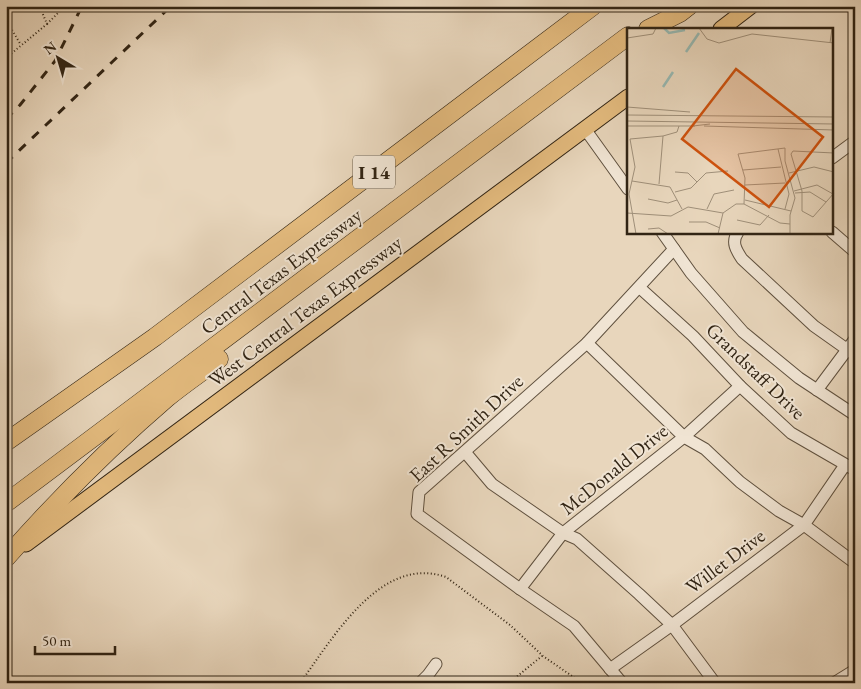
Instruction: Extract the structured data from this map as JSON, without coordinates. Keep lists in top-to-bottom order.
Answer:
{
  "streets": {
    "highway": ["I 14", "Central Texas Expressway"],
    "main road": ["West Central Texas Expressway"],
    "street": [
      "Grandstaff Drive",
      "East R Smith Drive",
      "McDonald Drive",
      "Willet Drive"
    ]
  },
  "crossings": [
    ["Grandstaff Drive", "East R Smith Drive"],
    ["Grandstaff Drive", "McDonald Drive"],
    ["Grandstaff Drive", "Willet Drive"],
    ["East R Smith Drive", "McDonald Drive"],
    ["East R Smith Drive", "Willet Drive"]
  ],
  "scale_bar": "50 m",
  "north": "top left"
}
